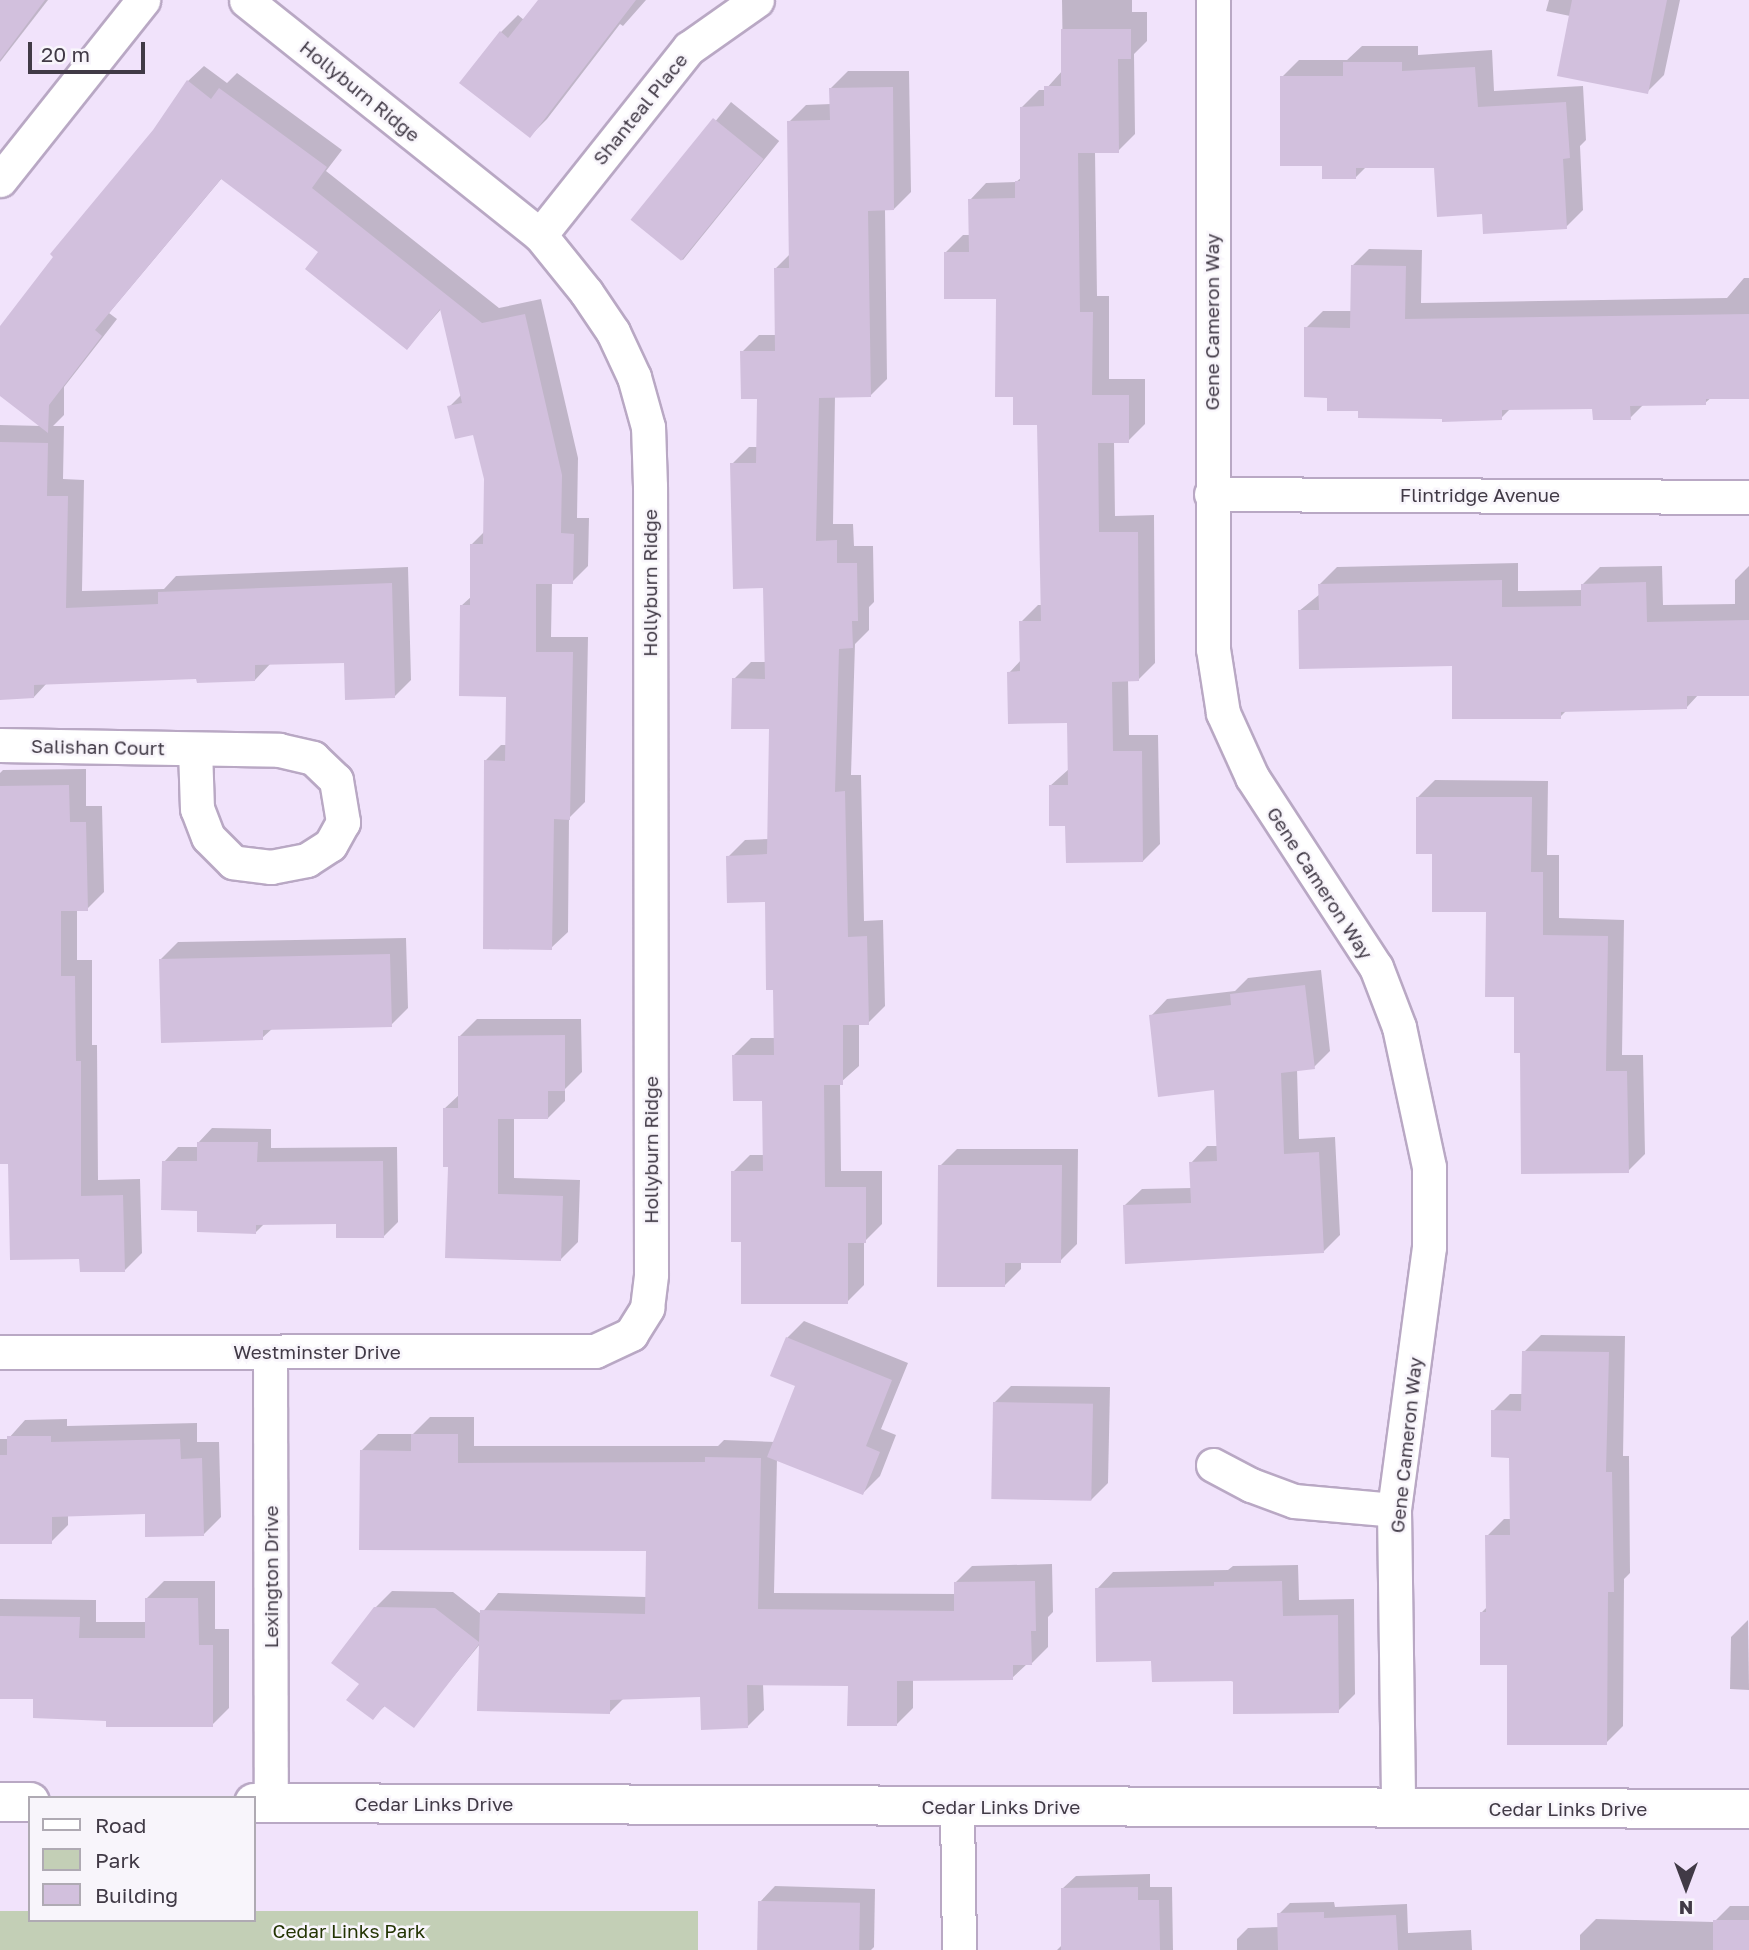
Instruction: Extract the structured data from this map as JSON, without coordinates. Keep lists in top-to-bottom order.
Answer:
{
  "streets": {
    "street": [
      "Hollyburn Ridge",
      "Shanteal Place",
      "Gene Cameron Way",
      "Flintridge Avenue",
      "Salishan Court",
      "Westminster Drive",
      "Lexington Drive",
      "Cedar Links Drive"
    ]
  },
  "crossings": [
    ["Hollyburn Ridge", "Shanteal Place"],
    ["Hollyburn Ridge", "Westminster Drive"],
    ["Gene Cameron Way", "Flintridge Avenue"],
    ["Gene Cameron Way", "Cedar Links Drive"],
    ["Westminster Drive", "Lexington Drive"],
    ["Lexington Drive", "Cedar Links Drive"]
  ],
  "parks": ["Cedar Links Park"],
  "legend": ["Road", "Park", "Building"],
  "scale_bar": "20 m",
  "north": "bottom"
}
